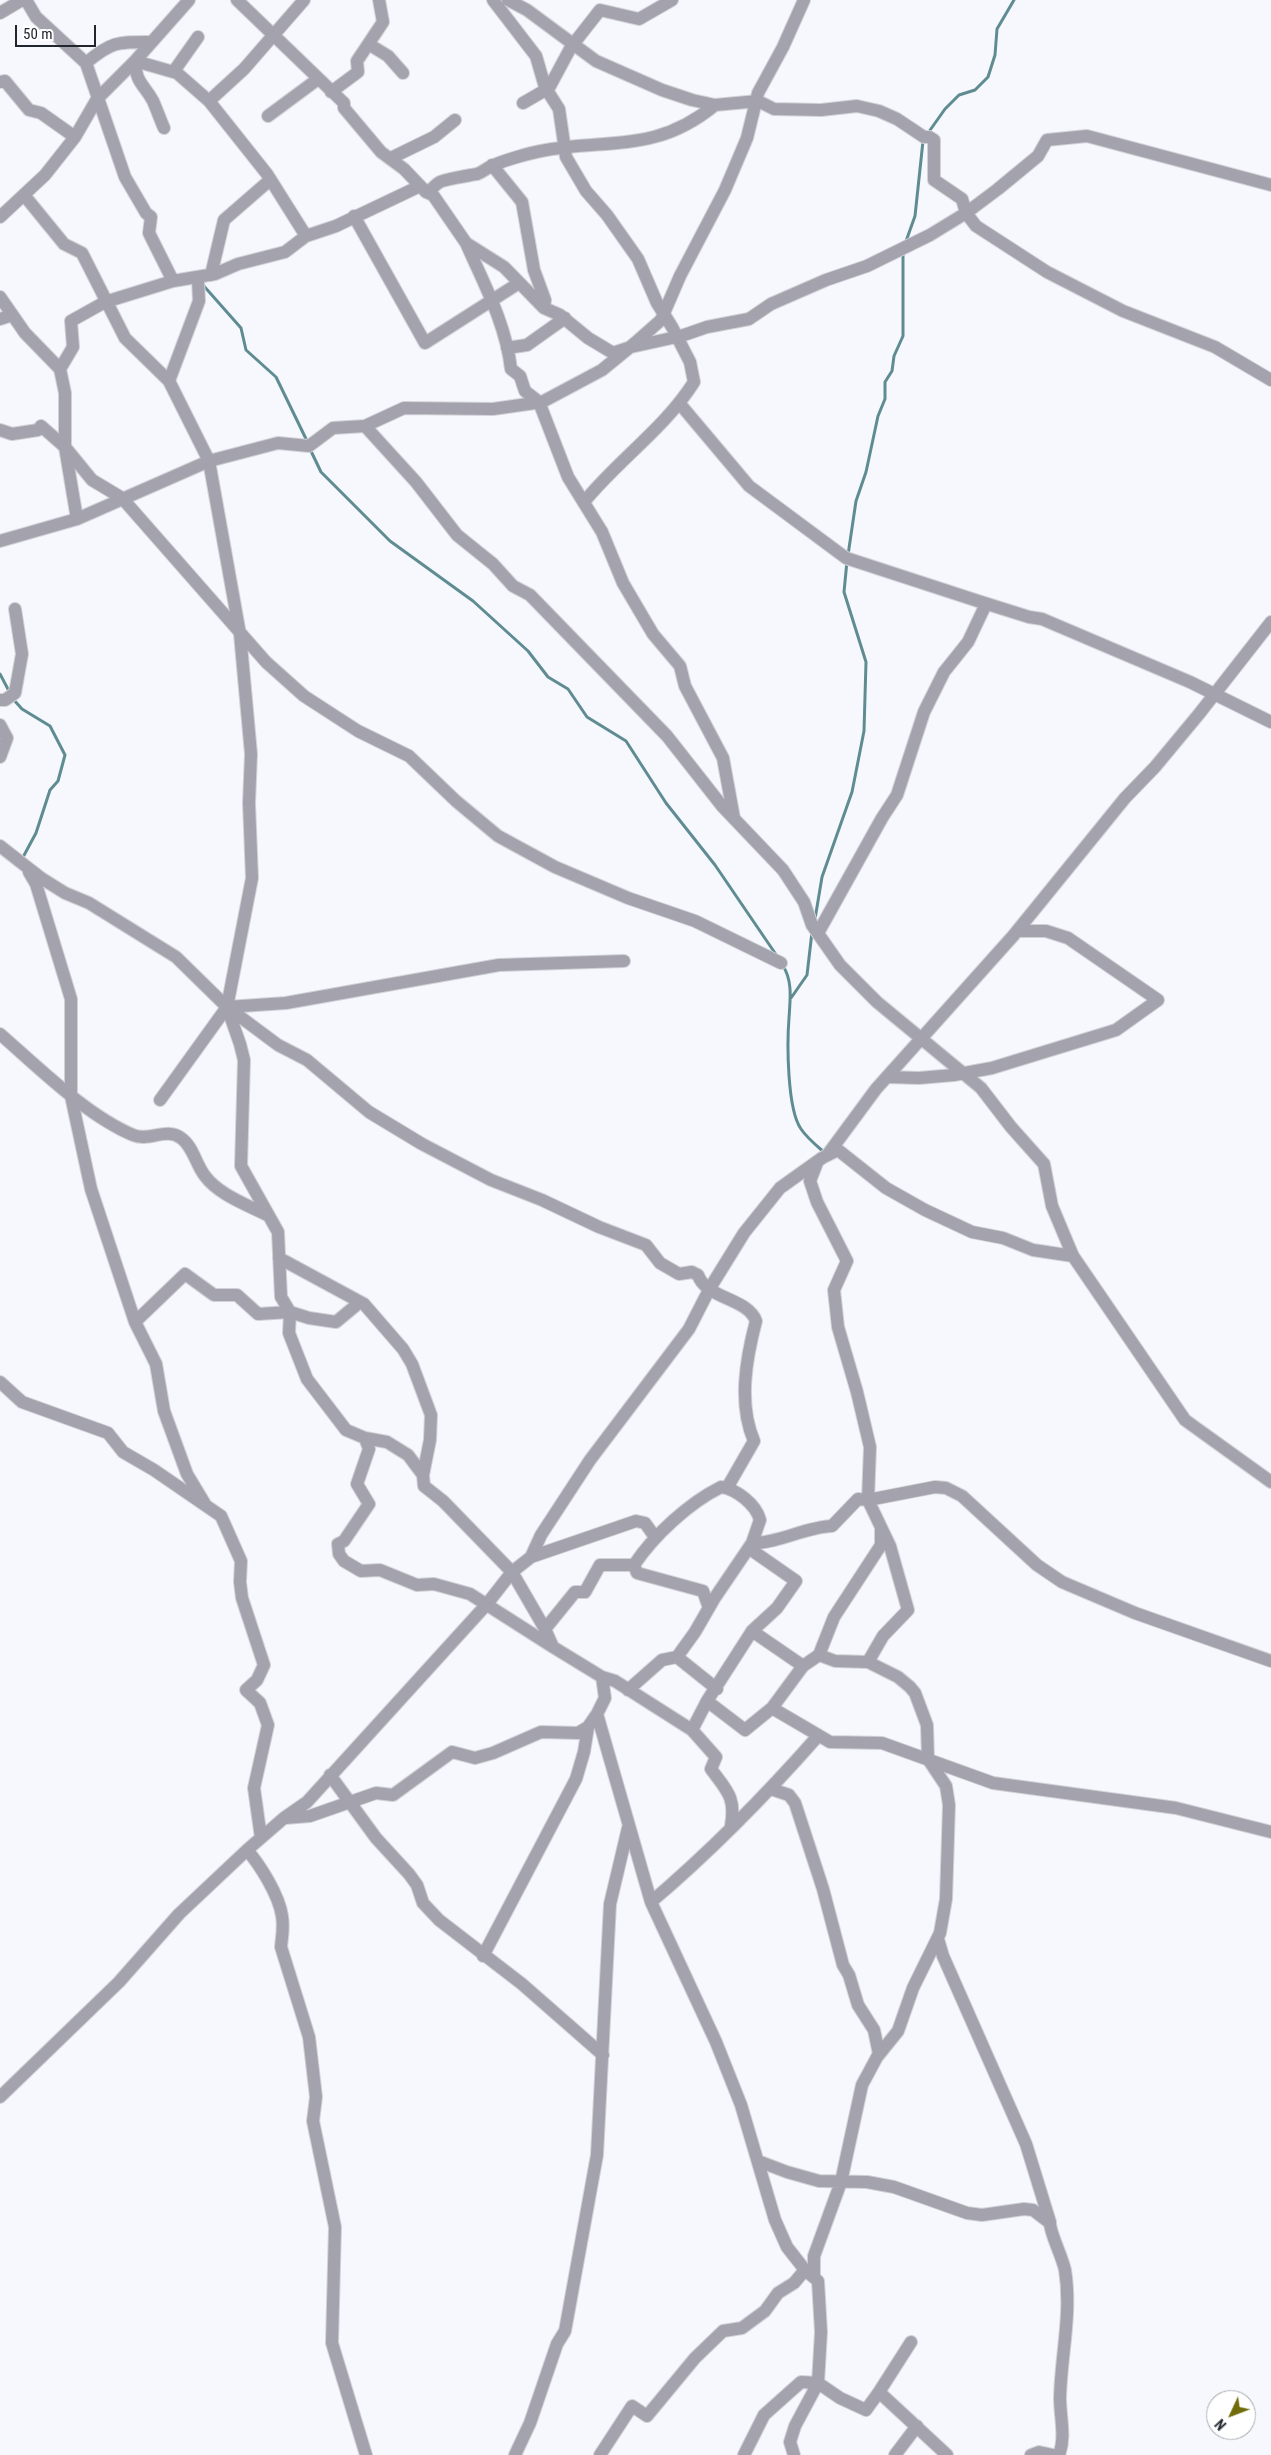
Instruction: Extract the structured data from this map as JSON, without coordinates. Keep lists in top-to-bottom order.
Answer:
{
  "scale_bar": "50 m",
  "north": "bottom left"
}
